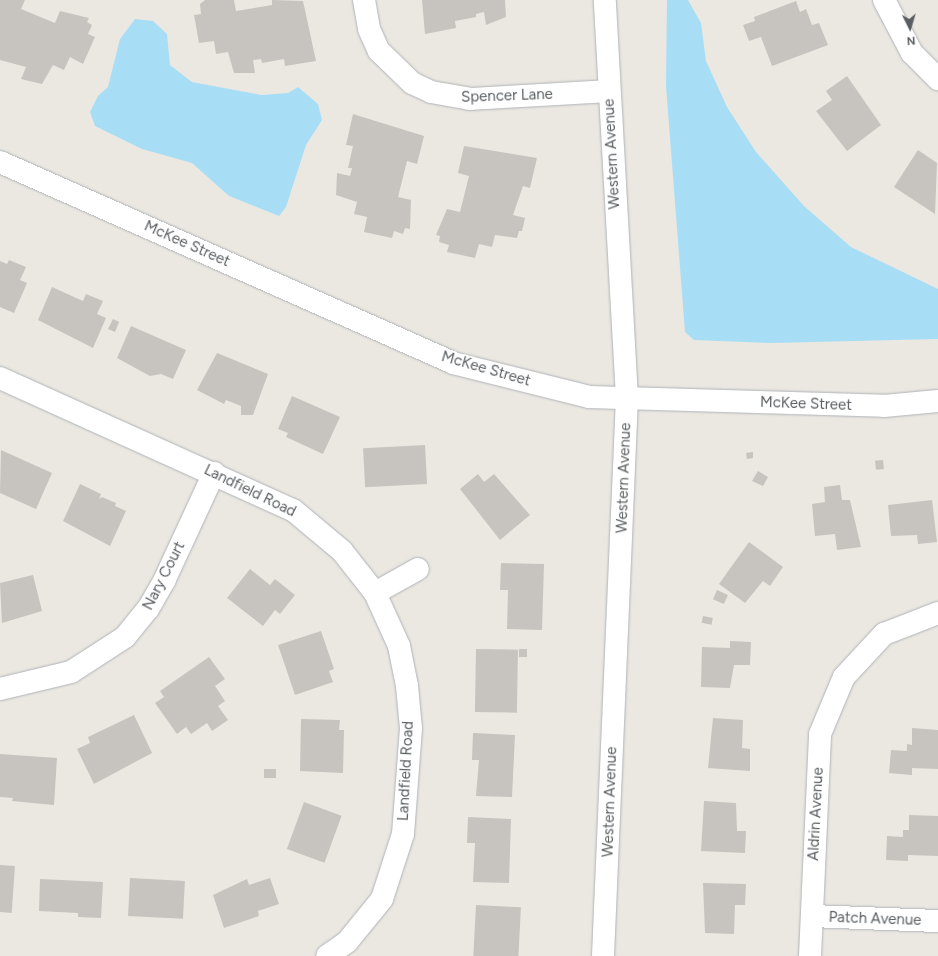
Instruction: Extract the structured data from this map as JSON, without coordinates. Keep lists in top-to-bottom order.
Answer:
{
  "streets": {
    "street": [
      "Spencer Lane",
      "Western Avenue",
      "McKee Street",
      "Landfield Road",
      "Nary Court",
      "Aldrin Avenue",
      "Patch Avenue"
    ]
  },
  "crossings": [
    ["Spencer Lane", "Western Avenue"],
    ["Western Avenue", "McKee Street"],
    ["Landfield Road", "Nary Court"],
    ["Aldrin Avenue", "Patch Avenue"]
  ],
  "north": "bottom"
}
